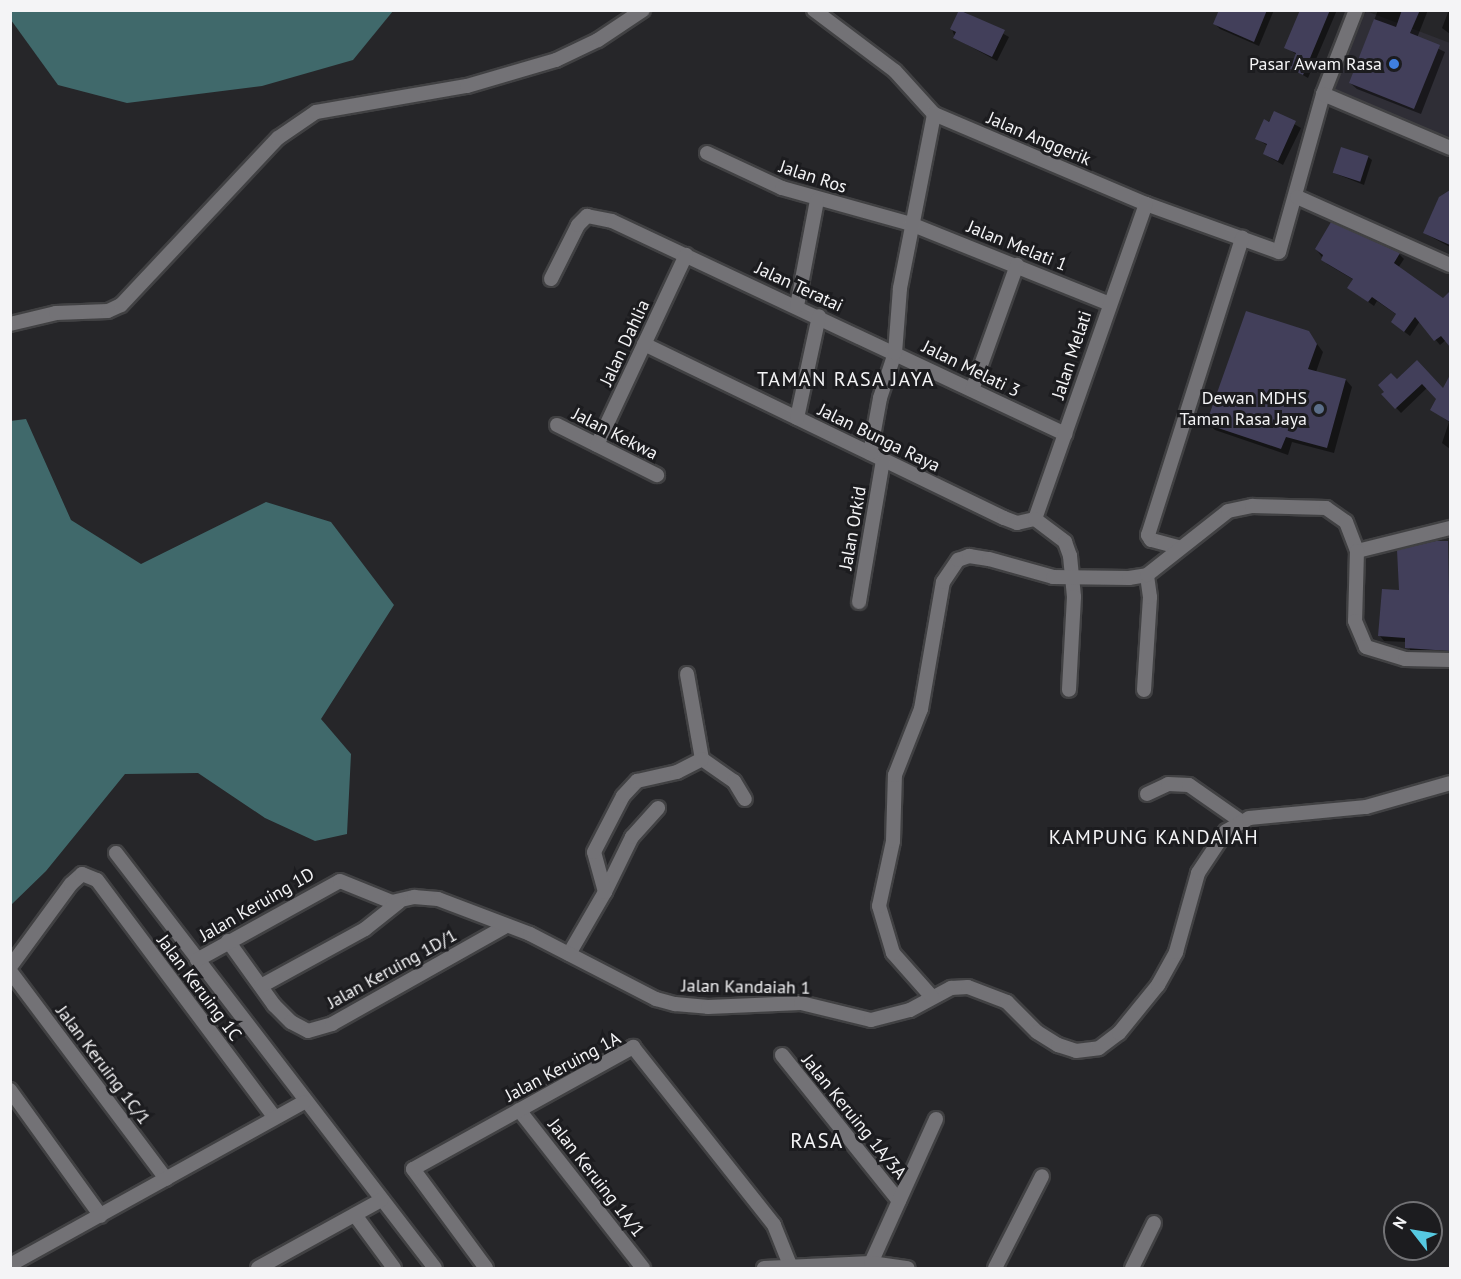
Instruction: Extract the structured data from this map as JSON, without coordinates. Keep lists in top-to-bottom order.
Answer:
{
  "streets": {
    "street": [
      "Jalan Anggerik",
      "Jalan Ros",
      "Jalan Melati 1",
      "Jalan Teratai",
      "Jalan Dahlia",
      "Jalan Melati",
      "Jalan Melati 3",
      "Jalan Kekwa",
      "Jalan Bunga Raya",
      "Jalan Orkid",
      "Jalan Keruing 1D",
      "Jalan Keruing 1D/1",
      "Jalan Kandaiah 1",
      "Jalan Keruing 1C",
      "Jalan Keruing 1C/1",
      "Jalan Keruing 1A",
      "Jalan Keruing 1A/3A",
      "Jalan Keruing 1A/1"
    ]
  },
  "crossings": [
    ["Jalan Anggerik", "Jalan Melati"],
    ["Jalan Ros", "Jalan Melati 1"],
    ["Jalan Melati 1", "Jalan Melati"],
    ["Jalan Teratai", "Jalan Dahlia"],
    ["Jalan Teratai", "Jalan Melati 3"],
    ["Jalan Dahlia", "Jalan Kekwa"],
    ["Jalan Dahlia", "Jalan Bunga Raya"],
    ["Jalan Melati", "Jalan Melati 3"],
    ["Jalan Melati", "Jalan Bunga Raya"],
    ["Jalan Bunga Raya", "Jalan Orkid"],
    ["Jalan Keruing 1D", "Jalan Keruing 1D/1"],
    ["Jalan Keruing 1D", "Jalan Kandaiah 1"],
    ["Jalan Keruing 1C", "Jalan Keruing 1C/1"],
    ["Jalan Keruing 1A", "Jalan Keruing 1A/1"]
  ],
  "districts": ["TAMAN RASA JAYA", "KAMPUNG KANDAIAH", "RASA"],
  "places": ["Pasar Awam Rasa", "Dewan MDHS Taman Rasa Jaya"],
  "north": "top left"
}
